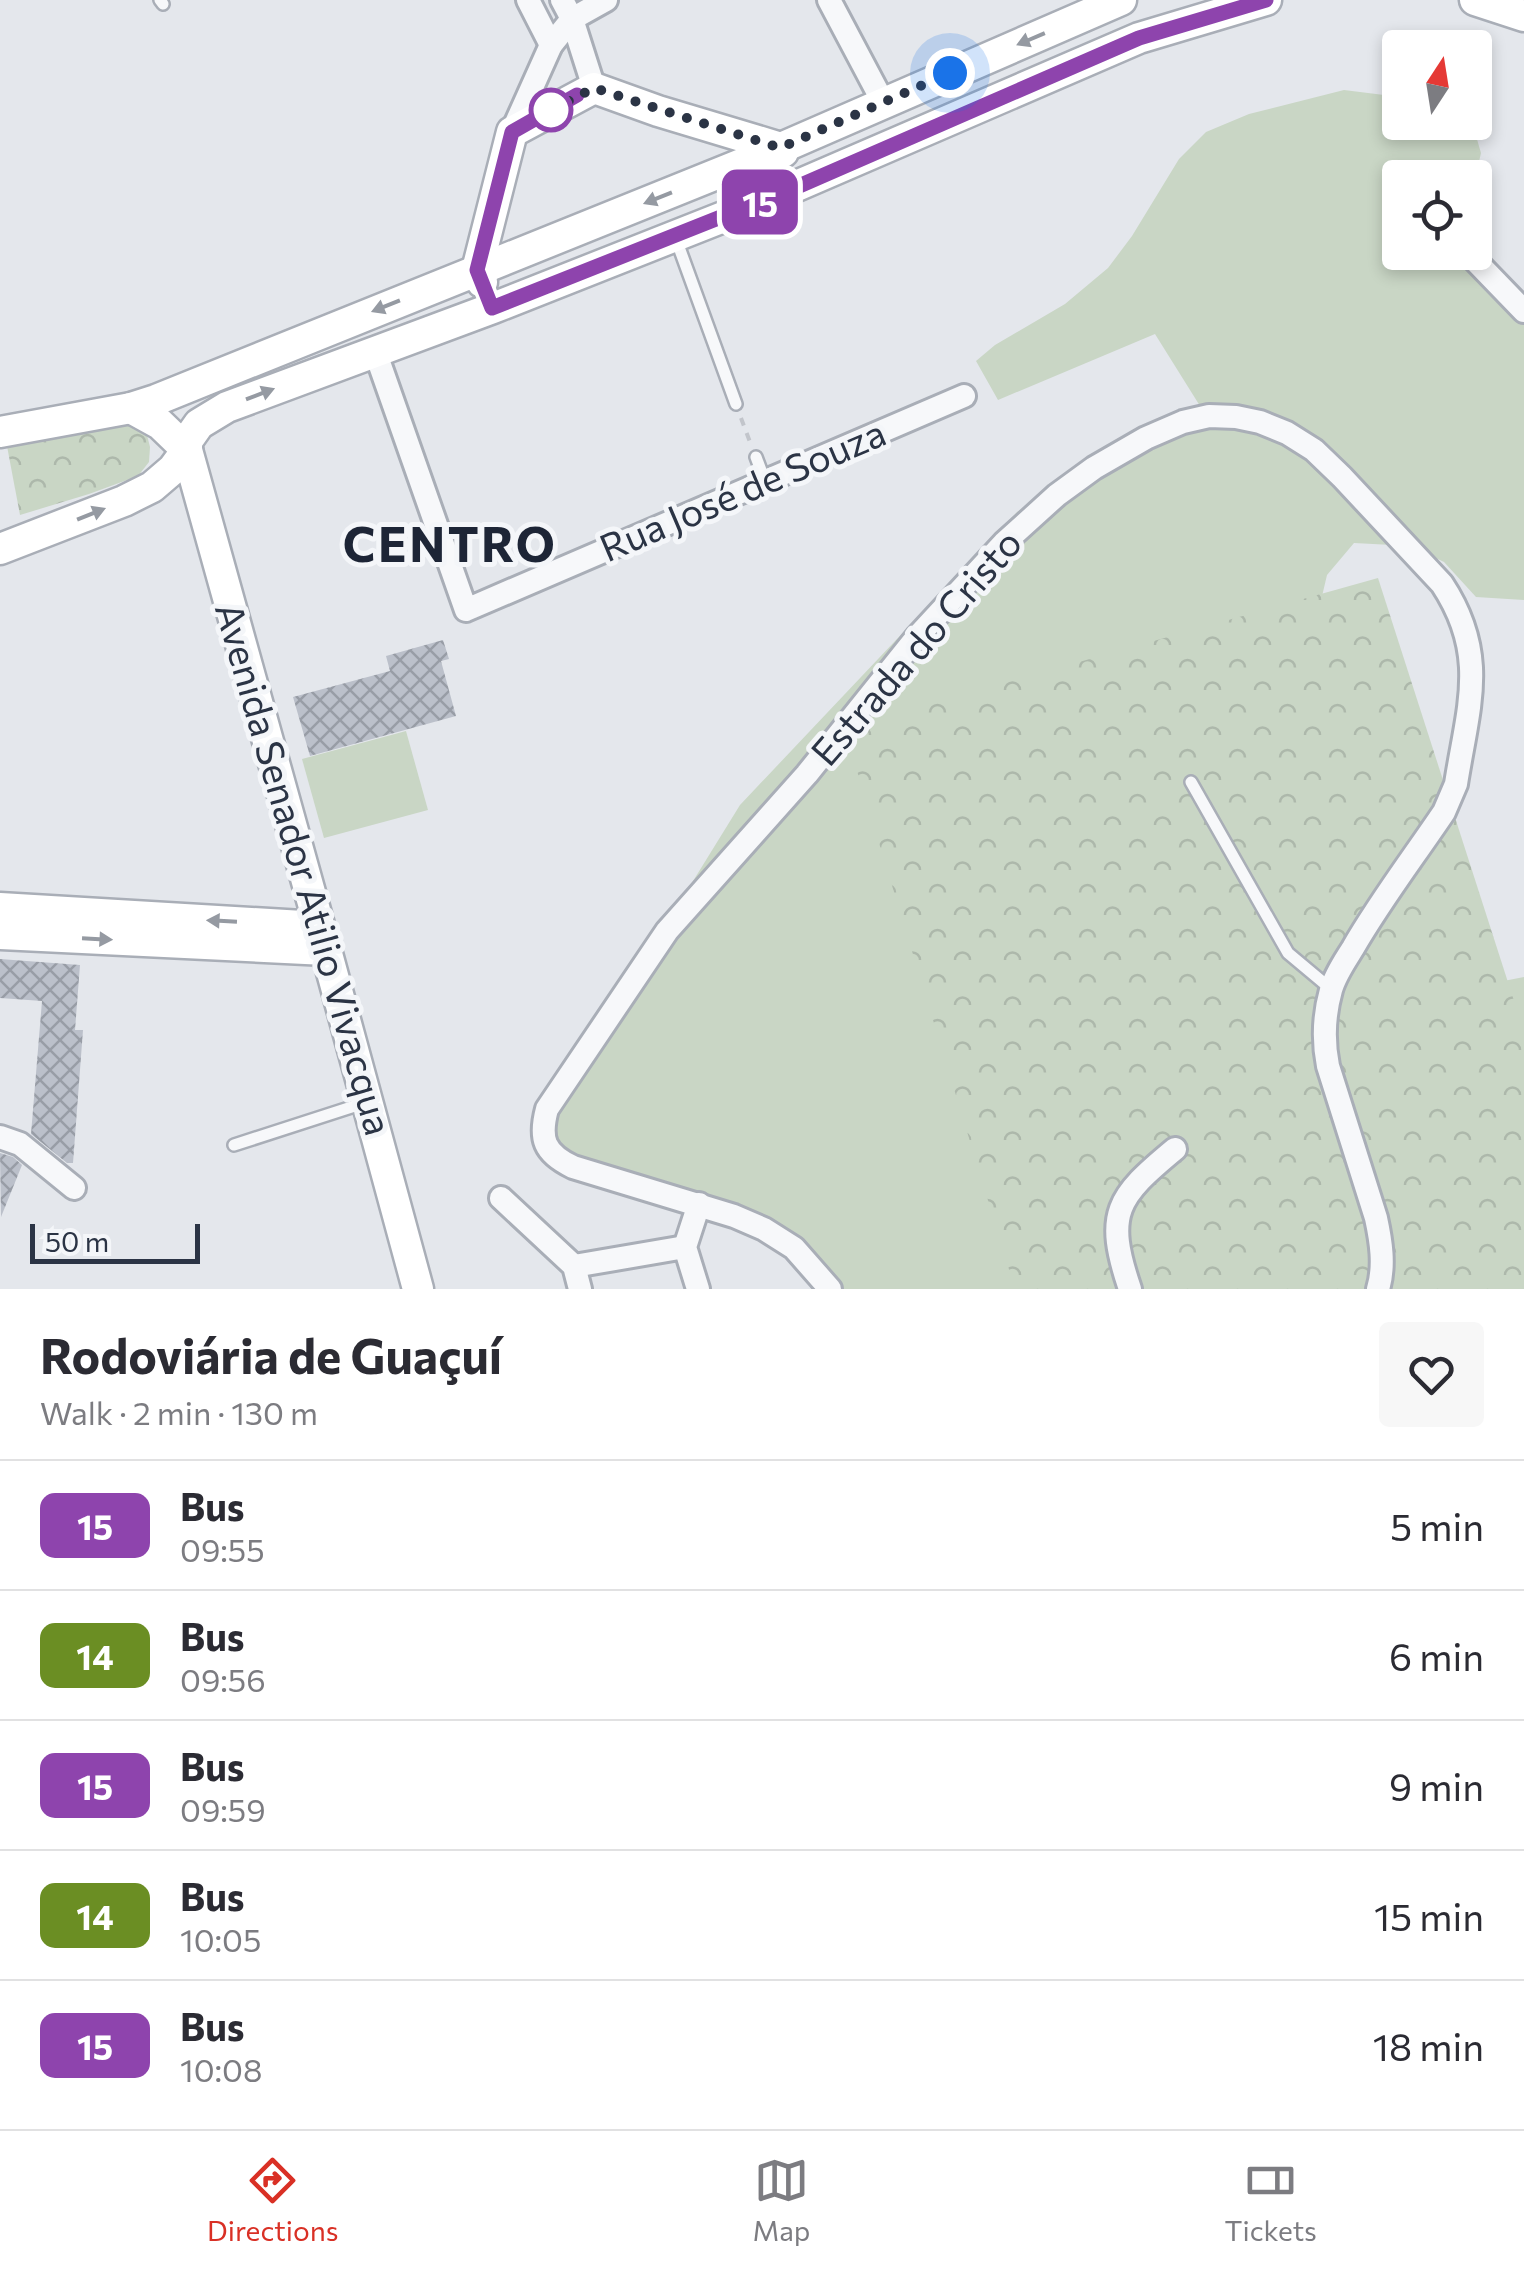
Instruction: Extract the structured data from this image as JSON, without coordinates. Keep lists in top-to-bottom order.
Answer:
{
  "streets": {
    "main road": ["Avenida Senador Atilio Vivacqua"],
    "street": ["Rua José de Souza", "Estrada do Cristo"]
  },
  "districts": ["CENTRO"],
  "lines": ["bus line 15"],
  "scale_bar": "50 m",
  "north": "top",
  "page": {
    "on_map": "15",
    "scale": "50 m",
    "heading": ["Rodoviária de Guaçuí", "Walk · 2 min · 130 m"],
    "list": [
      {
        "mark": "15",
        "name": "Bus",
        "note": "09:55",
        "value": "5 min"
      },
      {
        "mark": "14",
        "name": "Bus",
        "note": "09:56",
        "value": "6 min"
      },
      {
        "mark": "15",
        "name": "Bus",
        "note": "09:59",
        "value": "9 min"
      },
      {
        "mark": "14",
        "name": "Bus",
        "note": "10:05",
        "value": "15 min"
      },
      {
        "mark": "15",
        "name": "Bus",
        "note": "10:08",
        "value": "18 min"
      }
    ],
    "tabs": ["Directions", "Map", "Tickets"]
  }
}
